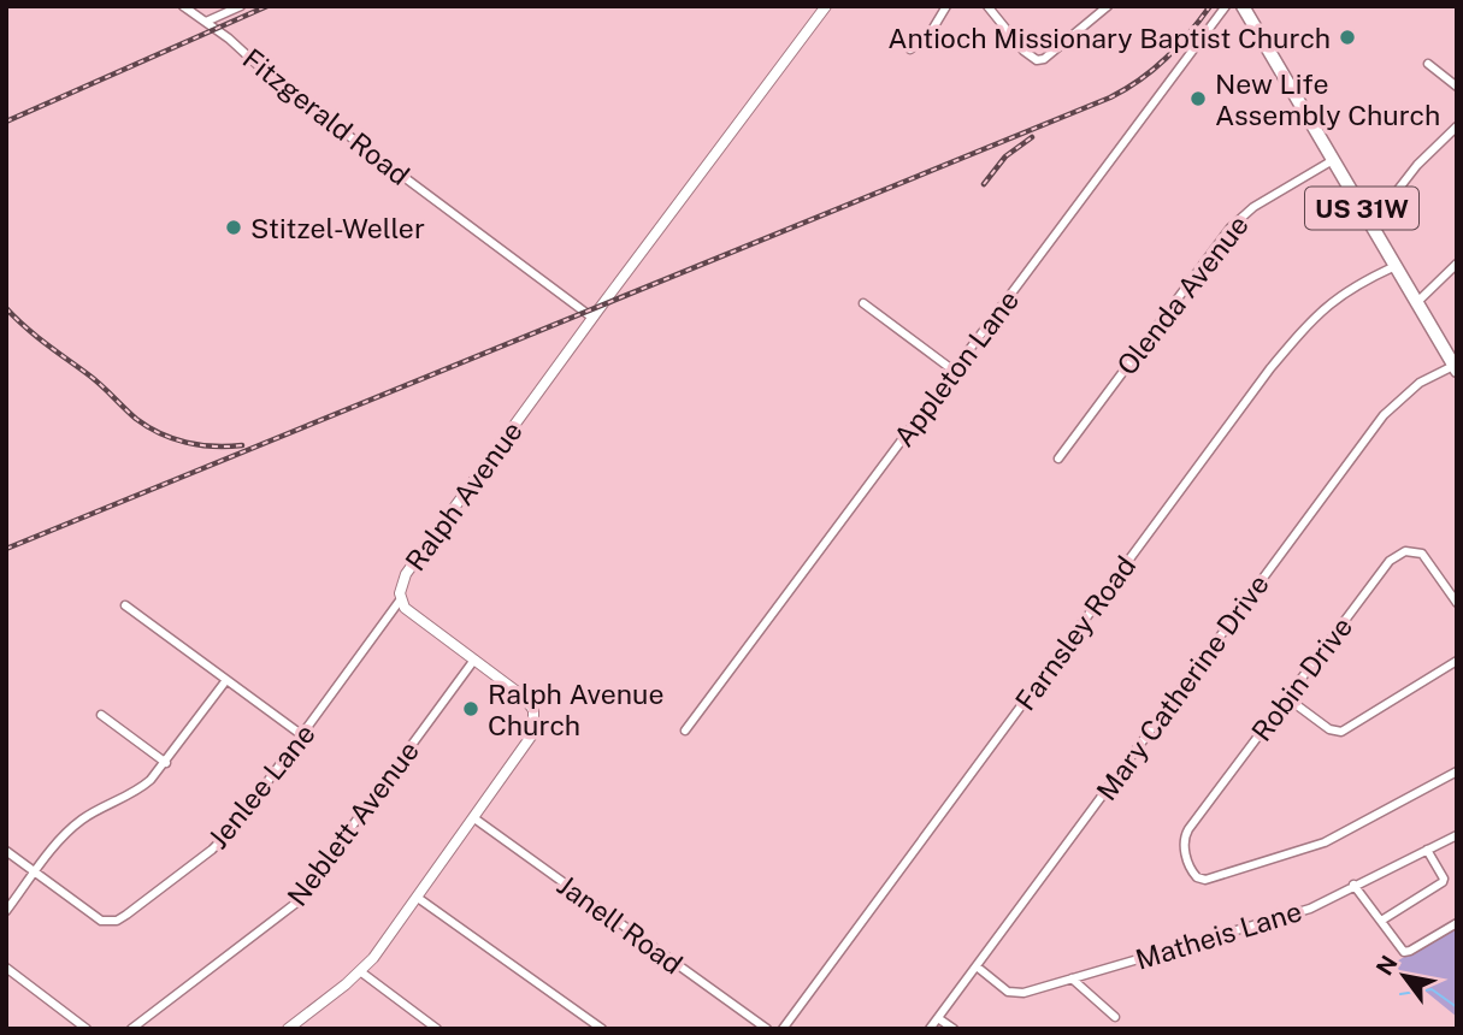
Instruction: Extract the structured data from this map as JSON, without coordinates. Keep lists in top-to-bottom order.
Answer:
{
  "streets": {
    "main road": ["US 31W"],
    "street": [
      "Fitzgerald Road",
      "Olenda Avenue",
      "Appleton Lane",
      "Ralph Avenue",
      "Farnsley Road",
      "Robin Drive",
      "Mary Catherine Drive",
      "Jenlee Lane",
      "Neblett Avenue",
      "Janell Road",
      "Matheis Lane"
    ]
  },
  "crossings": [
    ["Fitzgerald Road", "Ralph Avenue"],
    ["US 31W", "Olenda Avenue"],
    ["US 31W", "Farnsley Road"],
    ["US 31W", "Mary Catherine Drive"],
    ["Ralph Avenue", "Jenlee Lane"],
    ["Ralph Avenue", "Neblett Avenue"],
    ["Ralph Avenue", "Janell Road"],
    ["Mary Catherine Drive", "Matheis Lane"]
  ],
  "places": [
    "Antioch Missionary Baptist Church",
    "New Life Assembly Church",
    "Stitzel-Weller",
    "Ralph Avenue Church"
  ],
  "north": "top left"
}
